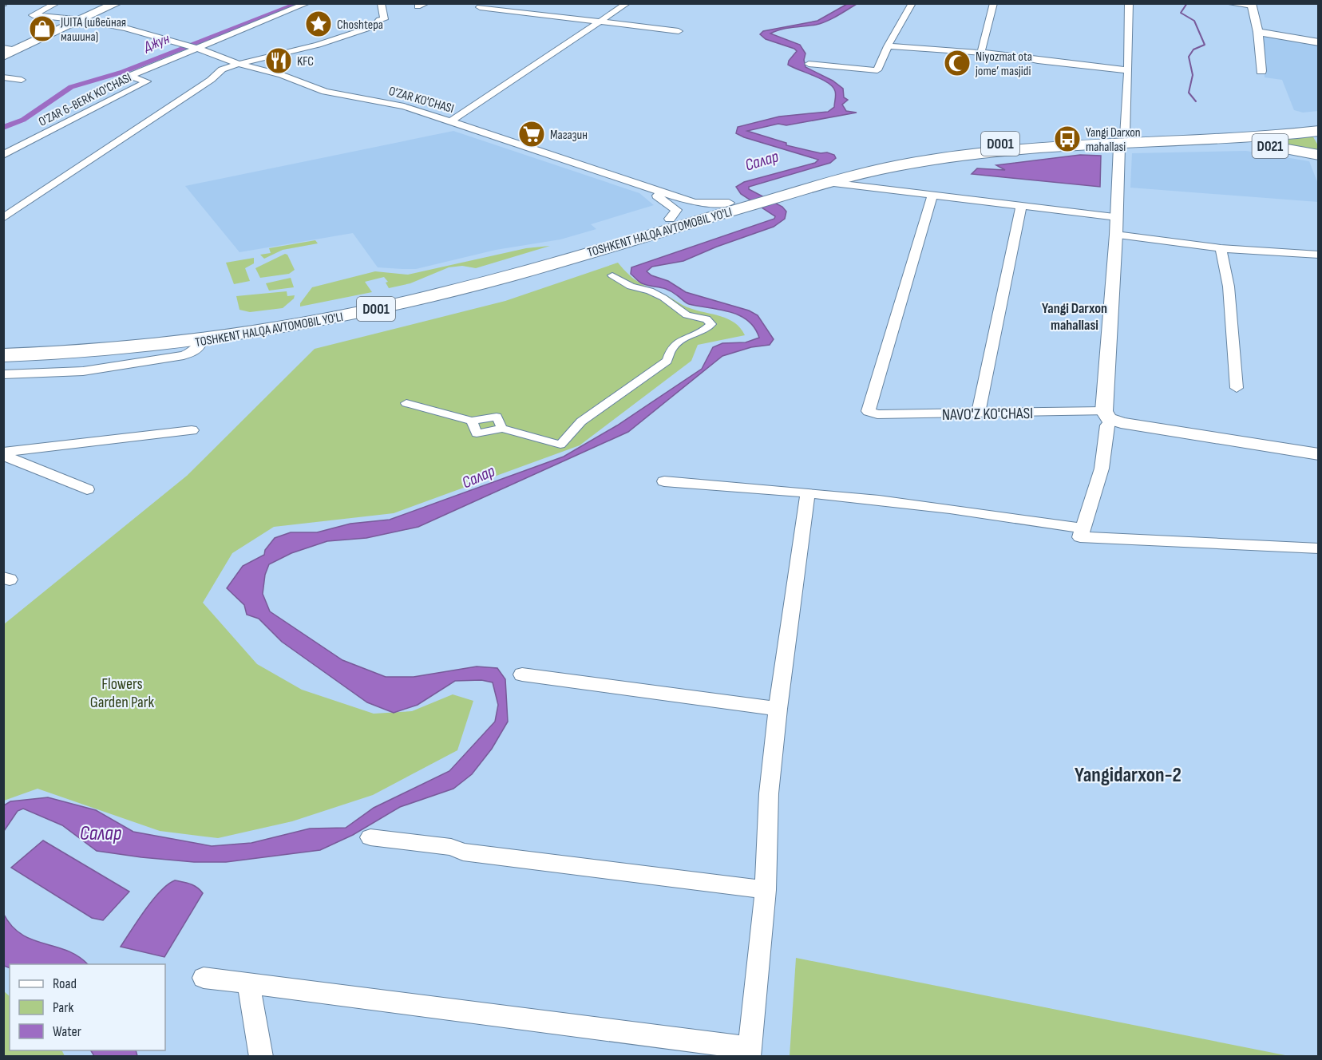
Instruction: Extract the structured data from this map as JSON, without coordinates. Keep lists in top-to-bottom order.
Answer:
{
  "streets": {
    "highway": ["D001", "D021", "TOSHKENT HALQA AVTOMOBIL YO'LI"],
    "street": ["O'ZAR 6-BERK KO'CHASI", "O'ZAR KO'CHASI", "NAVO'Z KO'CHASI"]
  },
  "crossings": [
    ["O'ZAR 6-BERK KO'CHASI", "O'ZAR KO'CHASI"],
    ["O'ZAR KO'CHASI", "TOSHKENT HALQA AVTOMOBIL YO'LI"],
    ["D021", "TOSHKENT HALQA AVTOMOBIL YO'LI"]
  ],
  "districts": ["Yangi Darxon mahallasi", "Yangidarxon-2"],
  "water": ["Джун", "Салар"],
  "parks": ["Flowers Garden Park"],
  "places": {
    "place": ["Choshtepa"],
    "shop": ["JUITA (швейная машина)"],
    "restaurant": ["KFC"],
    "mosque": ["Niyozmat ota jome’ masjidi"],
    "supermarket": ["Магазин"],
    "bus stop": ["Yangi Darxon mahallasi"]
  },
  "legend": ["Road", "Park", "Water"]
}
